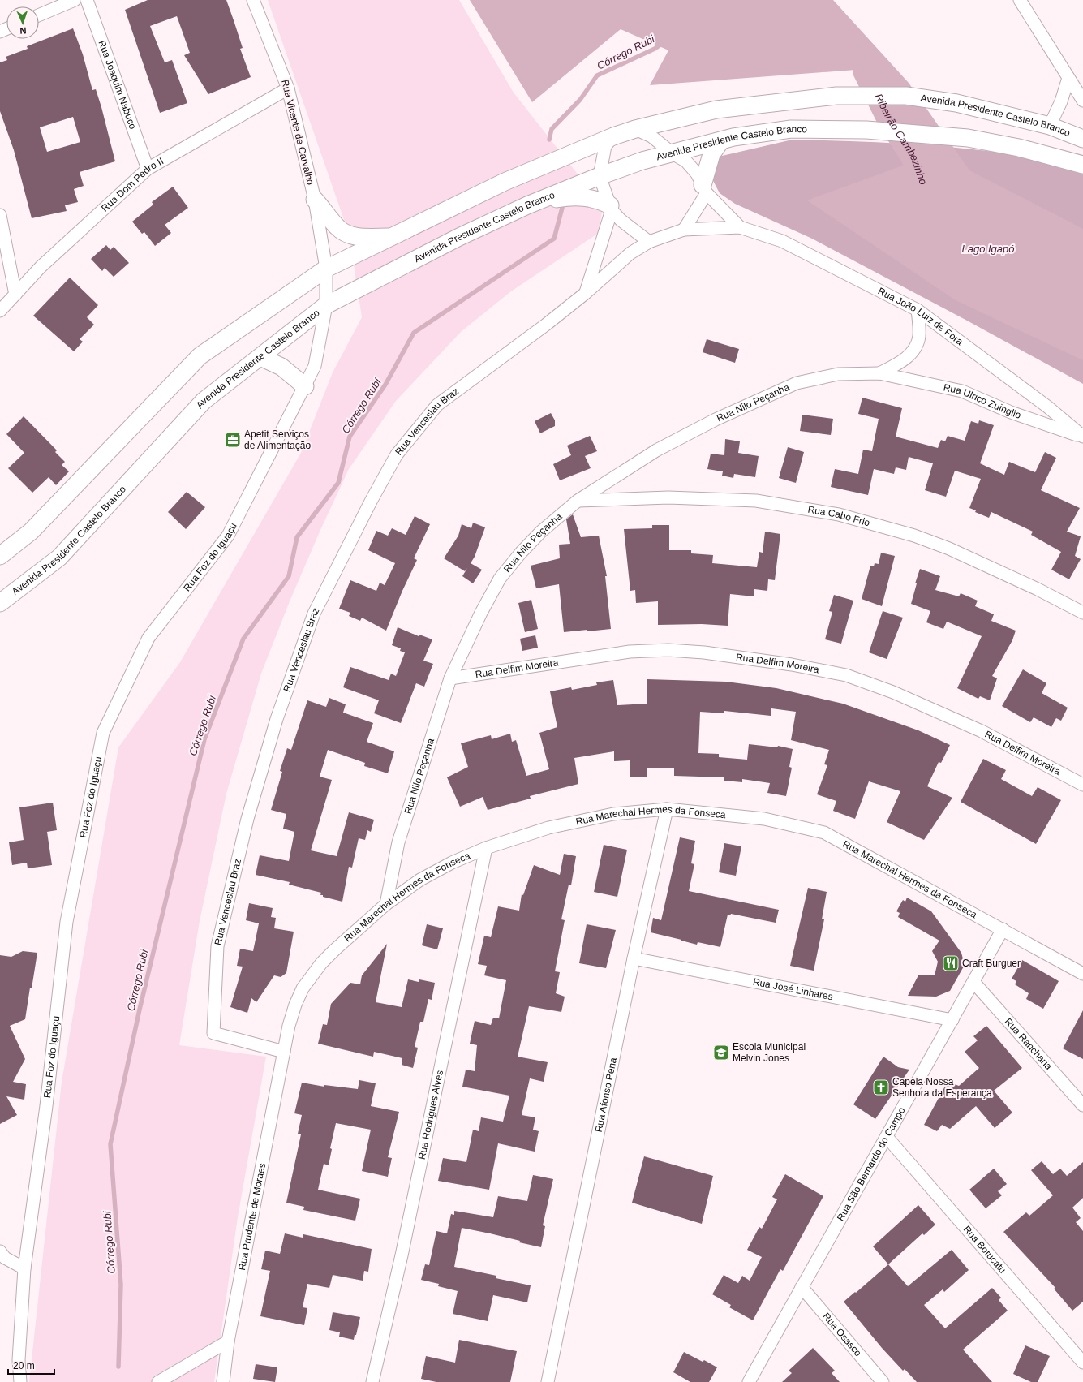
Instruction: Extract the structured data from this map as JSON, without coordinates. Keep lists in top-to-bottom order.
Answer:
{
  "streets": {
    "main road": ["Avenida Presidente Castelo Branco"],
    "street": [
      "Rua Joaquim Nabuco",
      "Rua Vicente de Carvalho",
      "Rua Dom Pedro II",
      "Rua João Luiz de Fora",
      "Rua Ulrico Zuinglio",
      "Rua Nilo Peçanha",
      "Rua Venceslau Braz",
      "Rua Cabo Frio",
      "Rua Foz do Iguaçu",
      "Rua Delfim Moreira",
      "Rua Marechal Hermes da Fonseca",
      "Rua José Linhares",
      "Rua Rancharia",
      "Rua Afonso Pena",
      "Rua Rodrigues Alves",
      "Rua São Bernardo do Campo",
      "Rua Prudente de Moraes",
      "Rua Botucatu",
      "Rua Osasco"
    ]
  },
  "crossings": [
    ["Rua Joaquim Nabuco", "Rua Dom Pedro II"],
    ["Avenida Presidente Castelo Branco", "Rua Vicente de Carvalho"],
    ["Avenida Presidente Castelo Branco", "Rua João Luiz de Fora"],
    ["Avenida Presidente Castelo Branco", "Rua Venceslau Braz"],
    ["Avenida Presidente Castelo Branco", "Rua Foz do Iguaçu"],
    ["Rua Vicente de Carvalho", "Rua Dom Pedro II"],
    ["Rua Vicente de Carvalho", "Rua Foz do Iguaçu"],
    ["Rua João Luiz de Fora", "Rua Ulrico Zuinglio"],
    ["Rua João Luiz de Fora", "Rua Venceslau Braz"],
    ["Rua Ulrico Zuinglio", "Rua Nilo Peçanha"],
    ["Rua Nilo Peçanha", "Rua Cabo Frio"],
    ["Rua Nilo Peçanha", "Rua Delfim Moreira"],
    ["Rua Nilo Peçanha", "Rua Marechal Hermes da Fonseca"],
    ["Rua Venceslau Braz", "Rua Marechal Hermes da Fonseca"],
    ["Rua Venceslau Braz", "Rua Prudente de Moraes"],
    ["Rua Marechal Hermes da Fonseca", "Rua Afonso Pena"],
    ["Rua Marechal Hermes da Fonseca", "Rua Rodrigues Alves"],
    ["Rua Marechal Hermes da Fonseca", "Rua São Bernardo do Campo"],
    ["Rua Marechal Hermes da Fonseca", "Rua Prudente de Moraes"],
    ["Rua José Linhares", "Rua Afonso Pena"],
    ["Rua José Linhares", "Rua São Bernardo do Campo"],
    ["Rua Rancharia", "Rua São Bernardo do Campo"],
    ["Rua São Bernardo do Campo", "Rua Botucatu"],
    ["Rua São Bernardo do Campo", "Rua Osasco"]
  ],
  "water": ["Córrego Rubi", "Ribeirão Cambezinho", "Lago Igapó"],
  "places": {
    "office": ["Apetit Serviços de Alimentação"],
    "restaurant": ["Craft Burguer"],
    "school or university": ["Escola Municipal Melvin Jones"],
    "church": ["Capela Nossa Senhora da Esperança"]
  },
  "scale_bar": "20 m",
  "north": "bottom"
}
